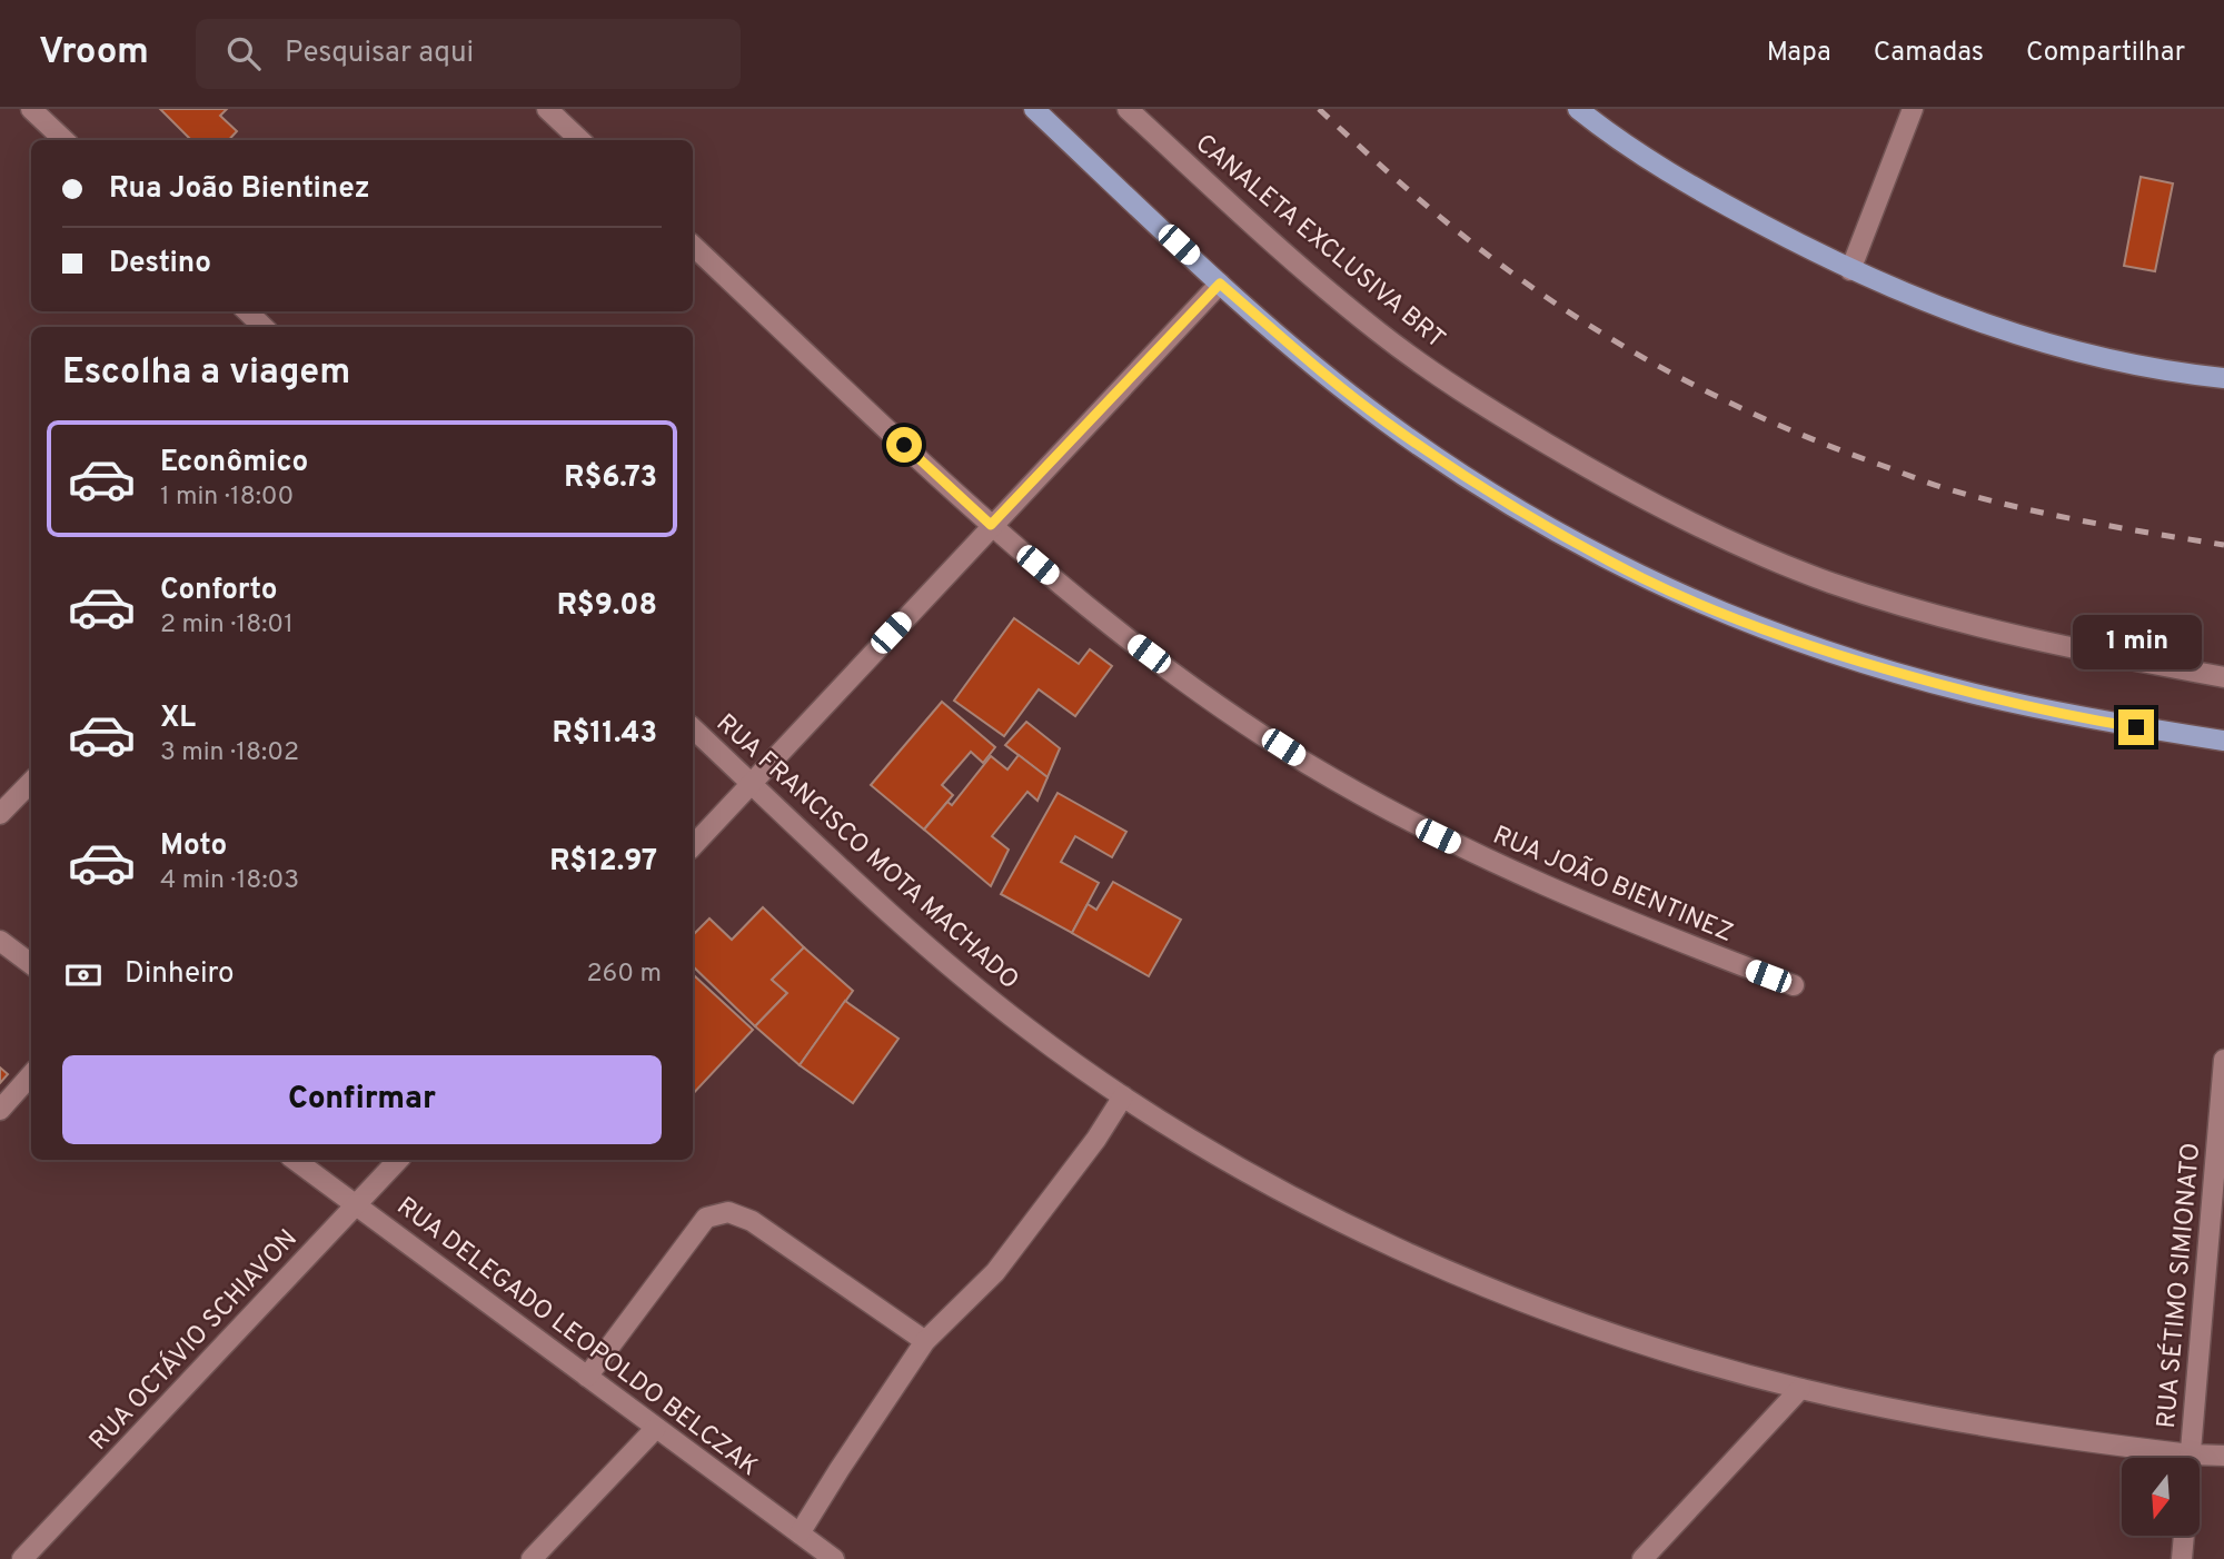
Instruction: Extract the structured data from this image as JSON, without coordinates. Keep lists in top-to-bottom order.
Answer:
{
  "streets": {
    "street": [
      "CANALETA EXCLUSIVA BRT",
      "RUA FRANCISCO MOTA MACHADO",
      "RUA JOÃO BIENTINEZ",
      "RUA SÉTIMO SIMIONATO",
      "RUA DELEGADO LEOPOLDO BELCZAK",
      "RUA OCTÁVIO SCHIAVON"
    ]
  },
  "crossings": [
    ["RUA FRANCISCO MOTA MACHADO", "RUA SÉTIMO SIMIONATO"],
    ["RUA DELEGADO LEOPOLDO BELCZAK", "RUA OCTÁVIO SCHIAVON"]
  ],
  "north": "bottom",
  "page": {
    "header": "Vroom",
    "search": "Pesquisar aqui",
    "nav": ["Mapa", "Camadas", "Compartilhar"],
    "banner": ["Rua João Bientinez", "Destino"],
    "heading": "Escolha a viagem",
    "list": [
      {
        "name": "Econômico",
        "note": "1 min · 18:00",
        "value": "R$6.73"
      },
      {
        "name": "Conforto",
        "note": "2 min · 18:01",
        "value": "R$9.08"
      },
      {
        "name": "XL",
        "note": "3 min · 18:02",
        "value": "R$11.43"
      },
      {
        "name": "Moto",
        "note": "4 min · 18:03",
        "value": "R$12.97"
      }
    ],
    "bubble": "1 min",
    "pay": ["Dinheiro", "260 m"],
    "buttons": "Confirmar"
  }
}
